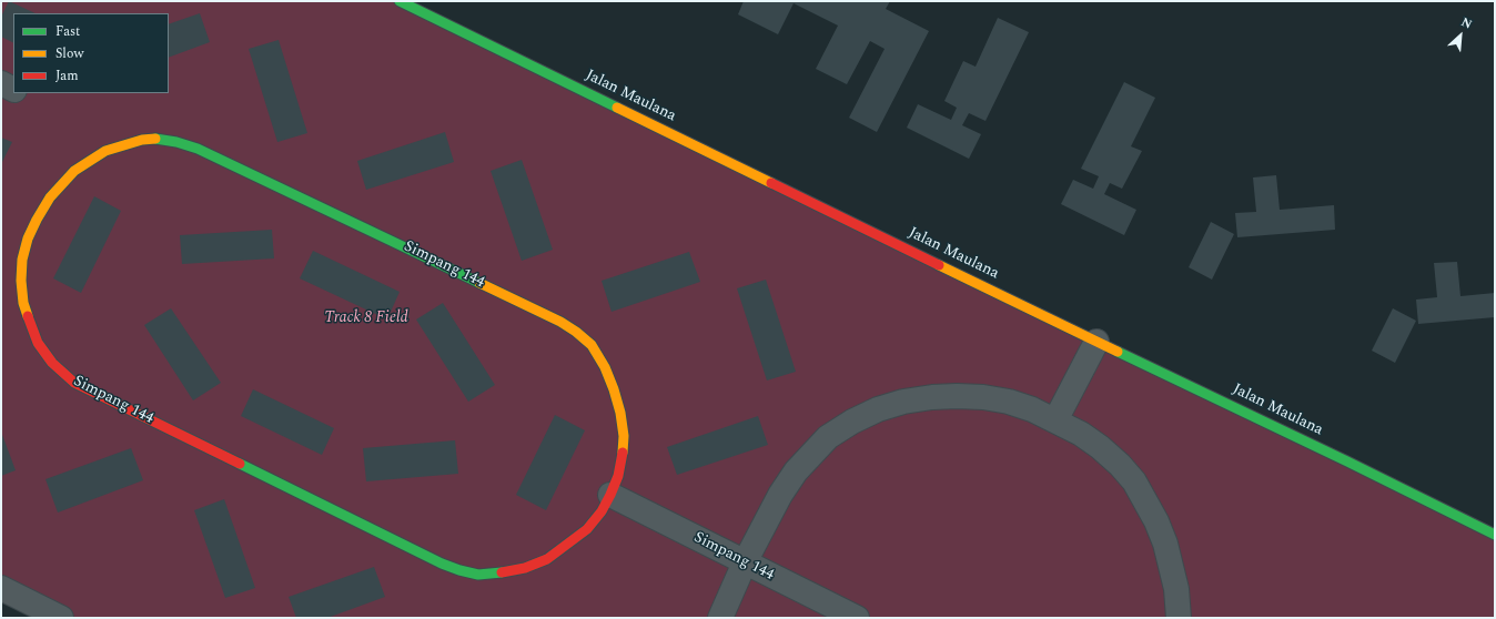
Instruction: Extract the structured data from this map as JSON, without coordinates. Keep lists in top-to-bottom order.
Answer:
{
  "streets": {
    "street": ["Jalan Maulana", "Simpang 144"]
  },
  "parks": ["Track 8 Field"],
  "legend": ["Fast", "Slow", "Jam"],
  "north": "top right"
}
